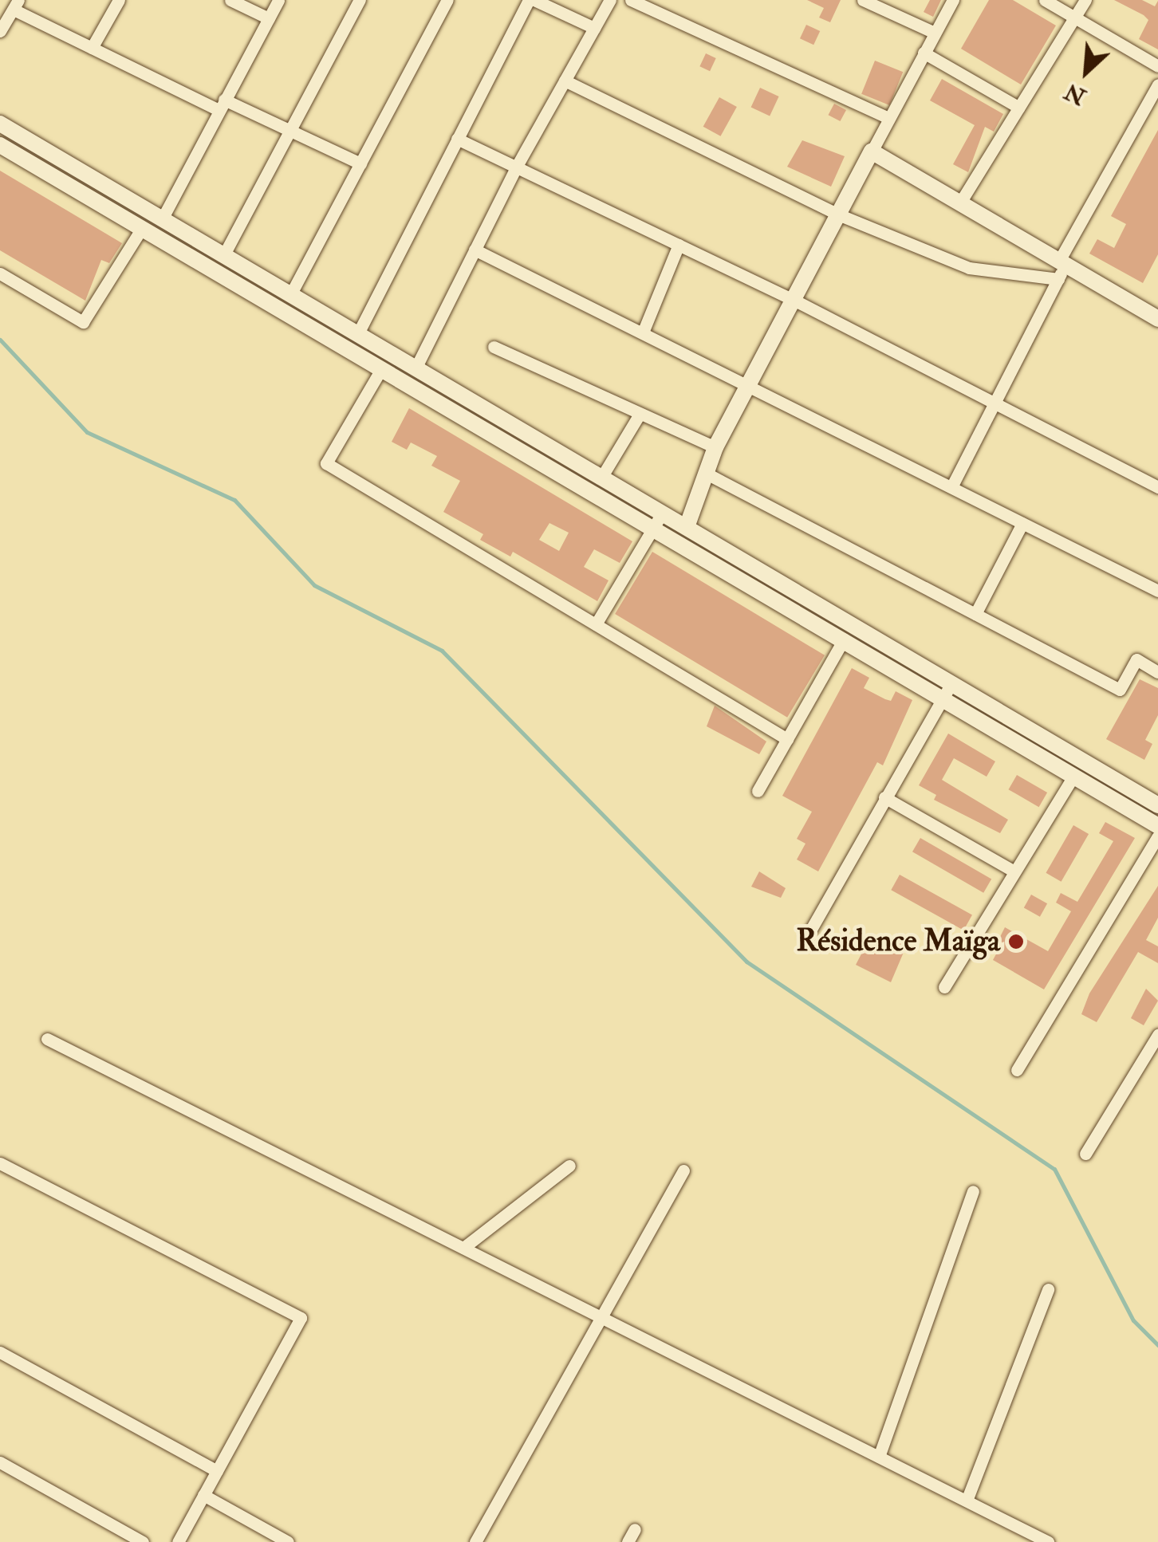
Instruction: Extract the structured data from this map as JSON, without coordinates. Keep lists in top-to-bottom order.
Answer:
{
  "places": ["Résidence Maïga"],
  "north": "bottom left"
}
